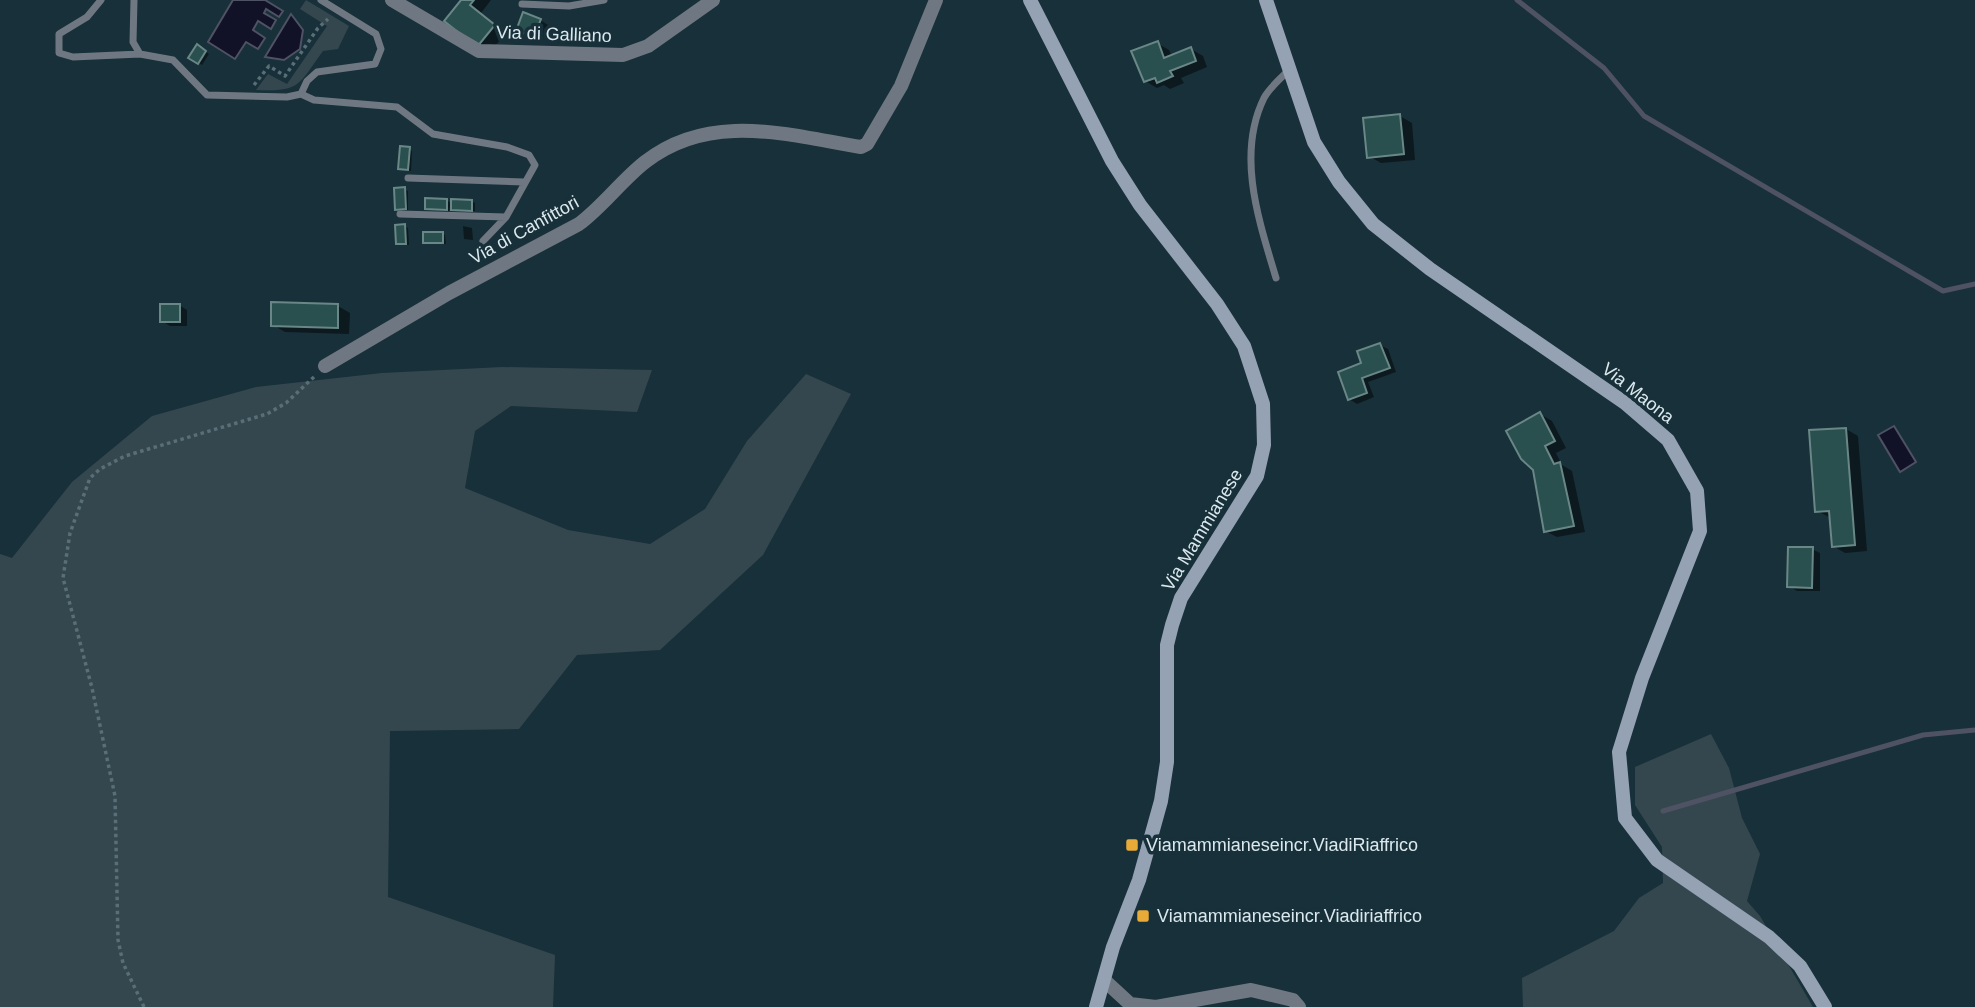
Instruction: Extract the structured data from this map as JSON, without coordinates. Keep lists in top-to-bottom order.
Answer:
{
  "streets": {
    "main road": ["Via Maona", "Via Mammianese"],
    "street": ["Via di Galliano", "Via di Canfittori"]
  },
  "places": {
    "transit": ["Viamammianeseincr.ViadiRiaffrico", "Viamammianeseincr.Viadiriaffrico"]
  }
}
